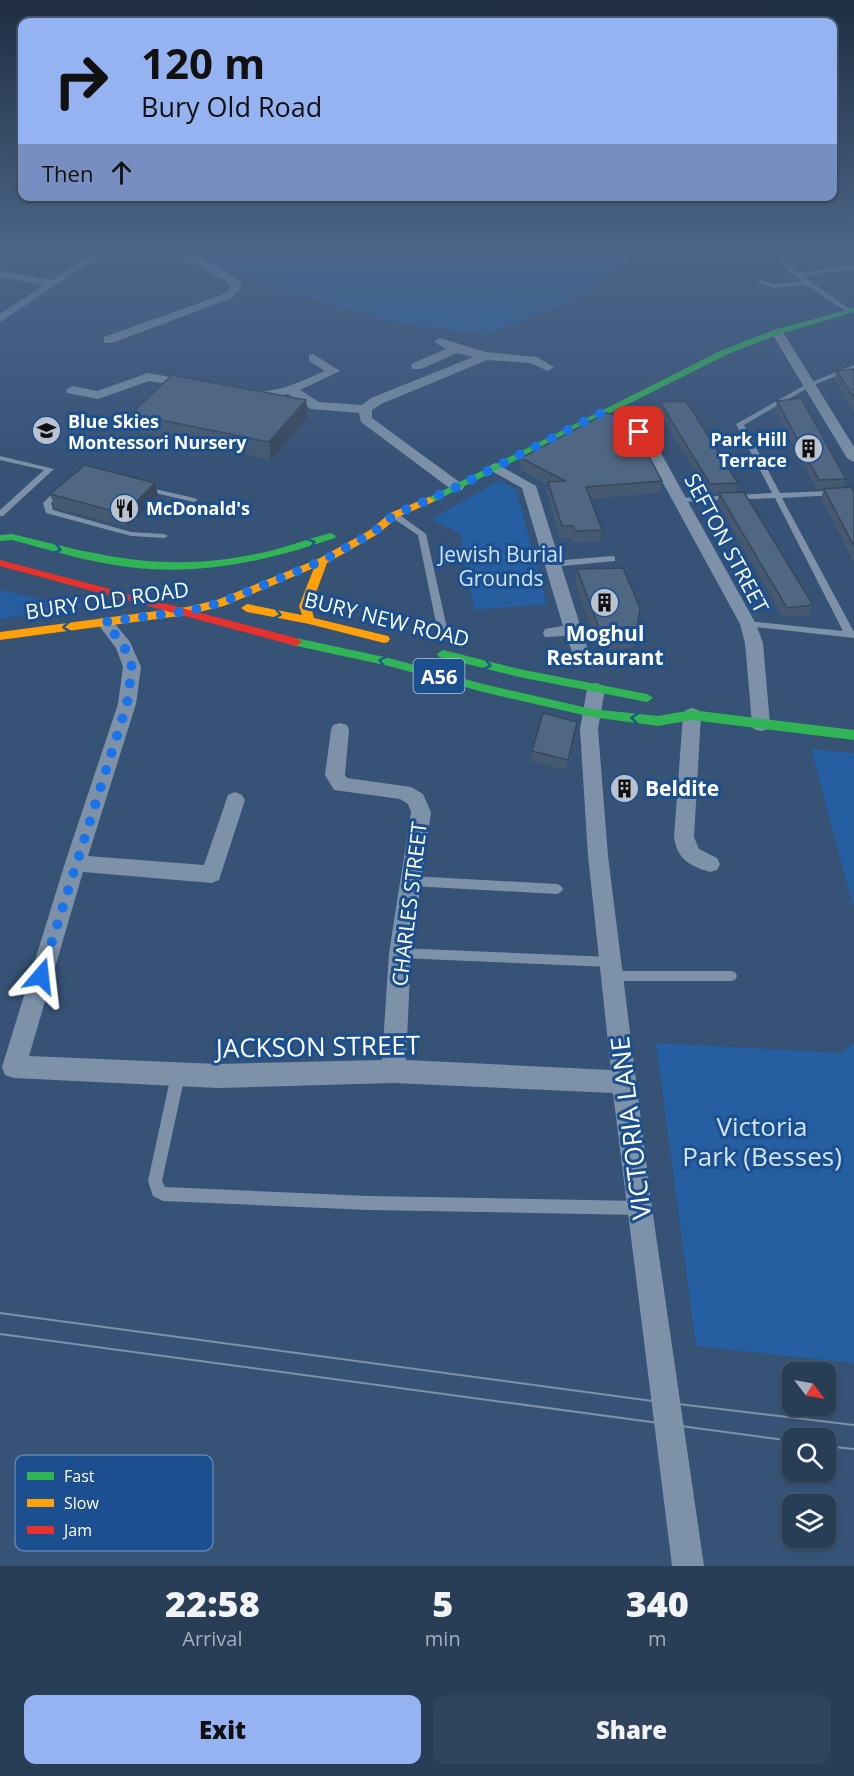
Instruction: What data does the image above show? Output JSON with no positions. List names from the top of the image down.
{
  "streets": {
    "main road": ["BURY OLD ROAD", "BURY NEW ROAD", "A56"],
    "street": [
      "SEFTON STREET",
      "CHARLES STREET",
      "JACKSON STREET",
      "VICTORIA LANE"
    ]
  },
  "crossings": [
    ["SEFTON STREET", "BURY NEW ROAD"],
    ["BURY OLD ROAD", "BURY NEW ROAD"],
    ["BURY NEW ROAD", "VICTORIA LANE"],
    ["CHARLES STREET", "JACKSON STREET"],
    ["JACKSON STREET", "VICTORIA LANE"]
  ],
  "parks": ["Jewish Burial Grounds", "Victoria Park (Besses)"],
  "places": {
    "school or university": ["Blue Skies Montessori Nursery"],
    "building": ["Park Hill Terrace", "Moghul Restaurant", "Beldite"],
    "restaurant": ["McDonald's"]
  },
  "legend": ["Fast", "Slow", "Jam"],
  "north": "bottom right",
  "page": {
    "turn": ["120 m", "Bury Old Road"],
    "then": "Then",
    "eta": [
      "22:58",
      "Arrival",
      "5",
      "min",
      "340",
      "m"
    ],
    "buttons": ["Exit", "Share"]
  }
}
